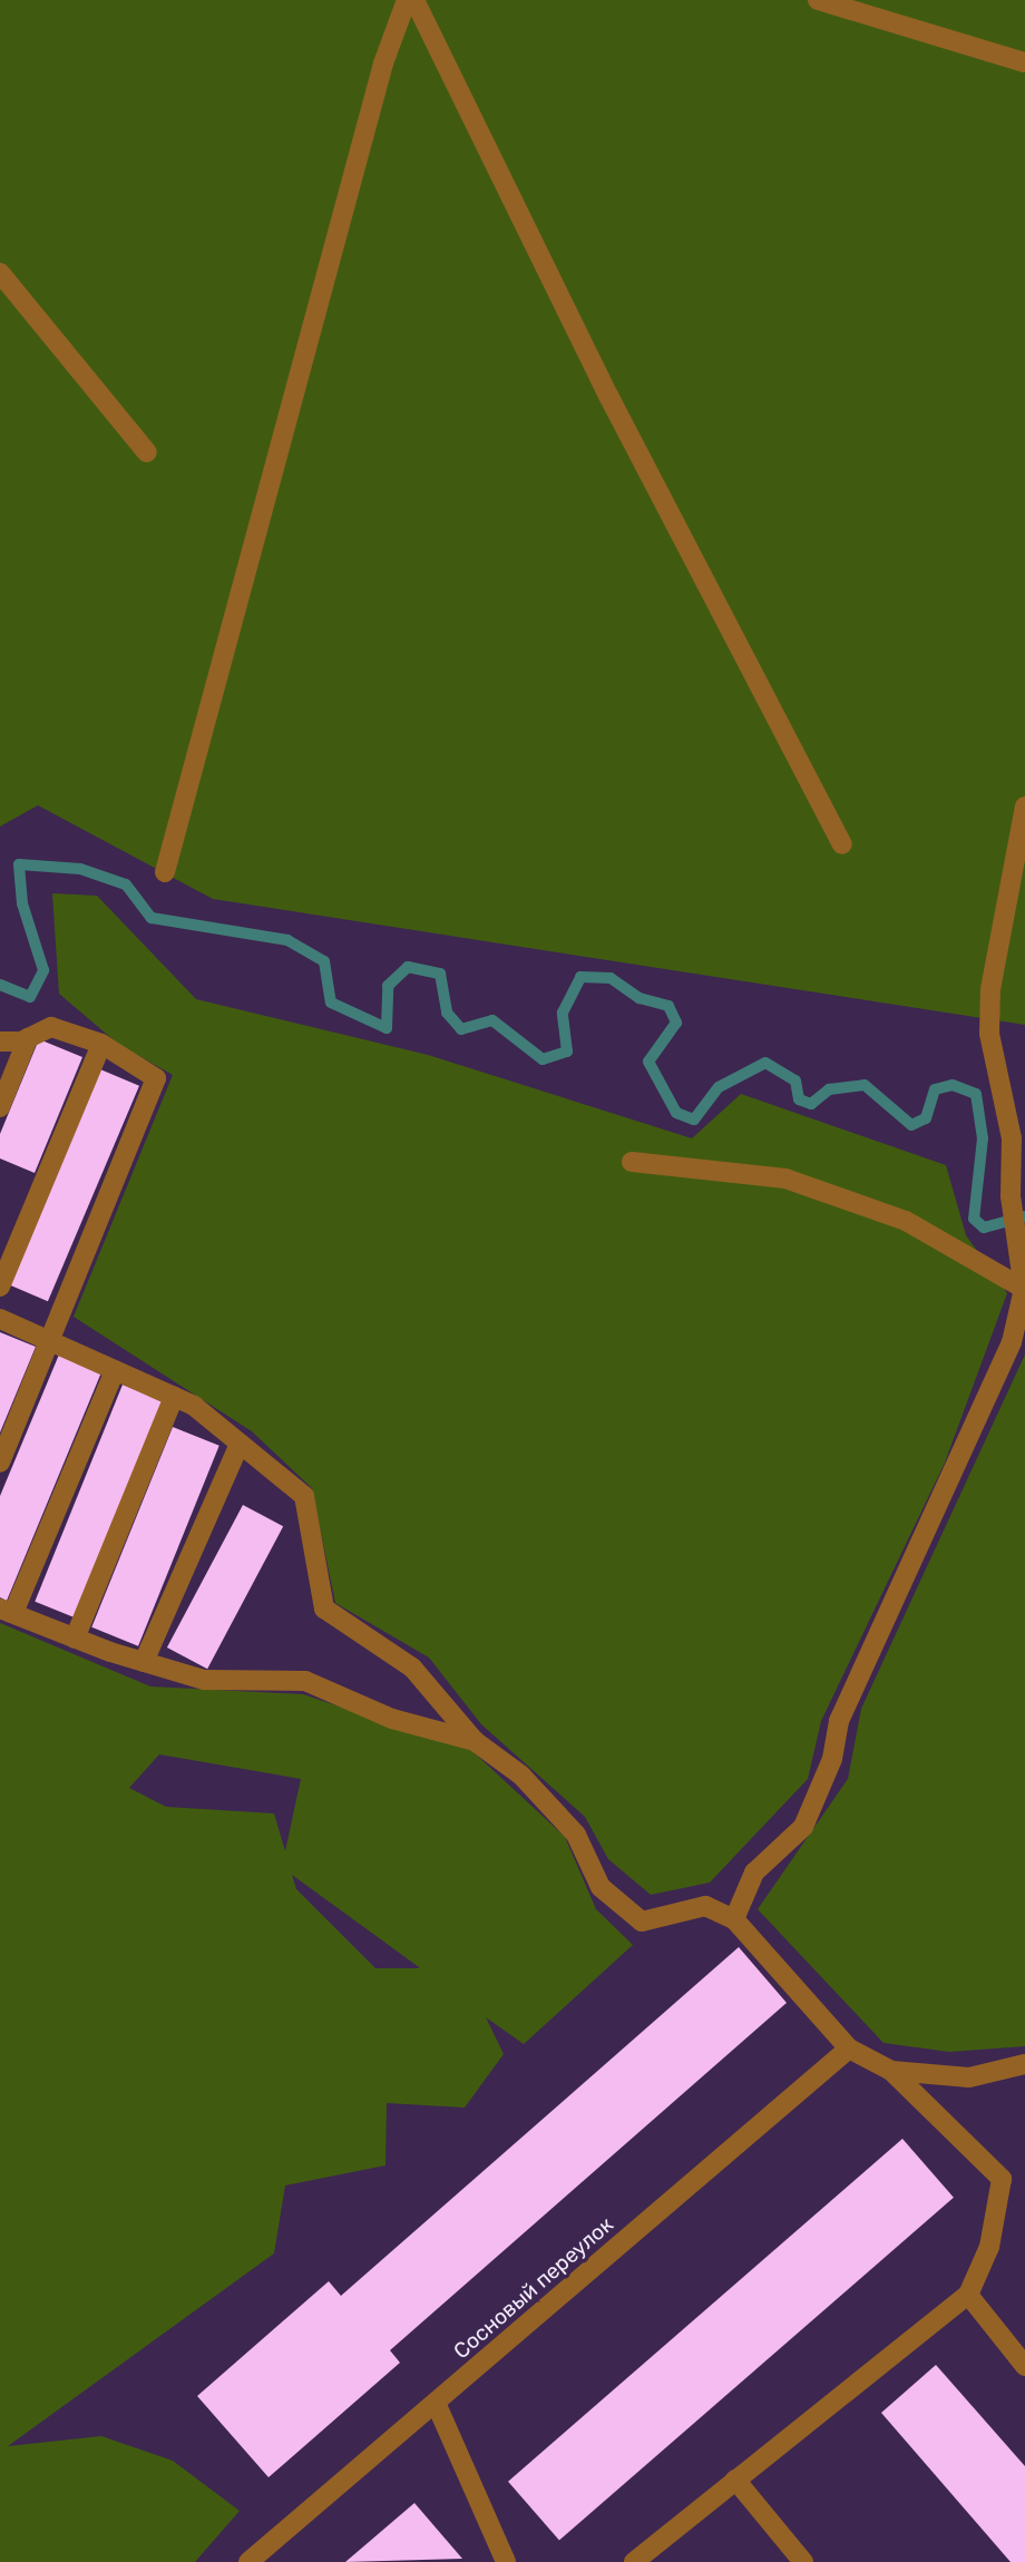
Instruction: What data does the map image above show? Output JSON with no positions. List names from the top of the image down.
{
  "streets": {
    "street": ["Сосновый переулок"]
  }
}
